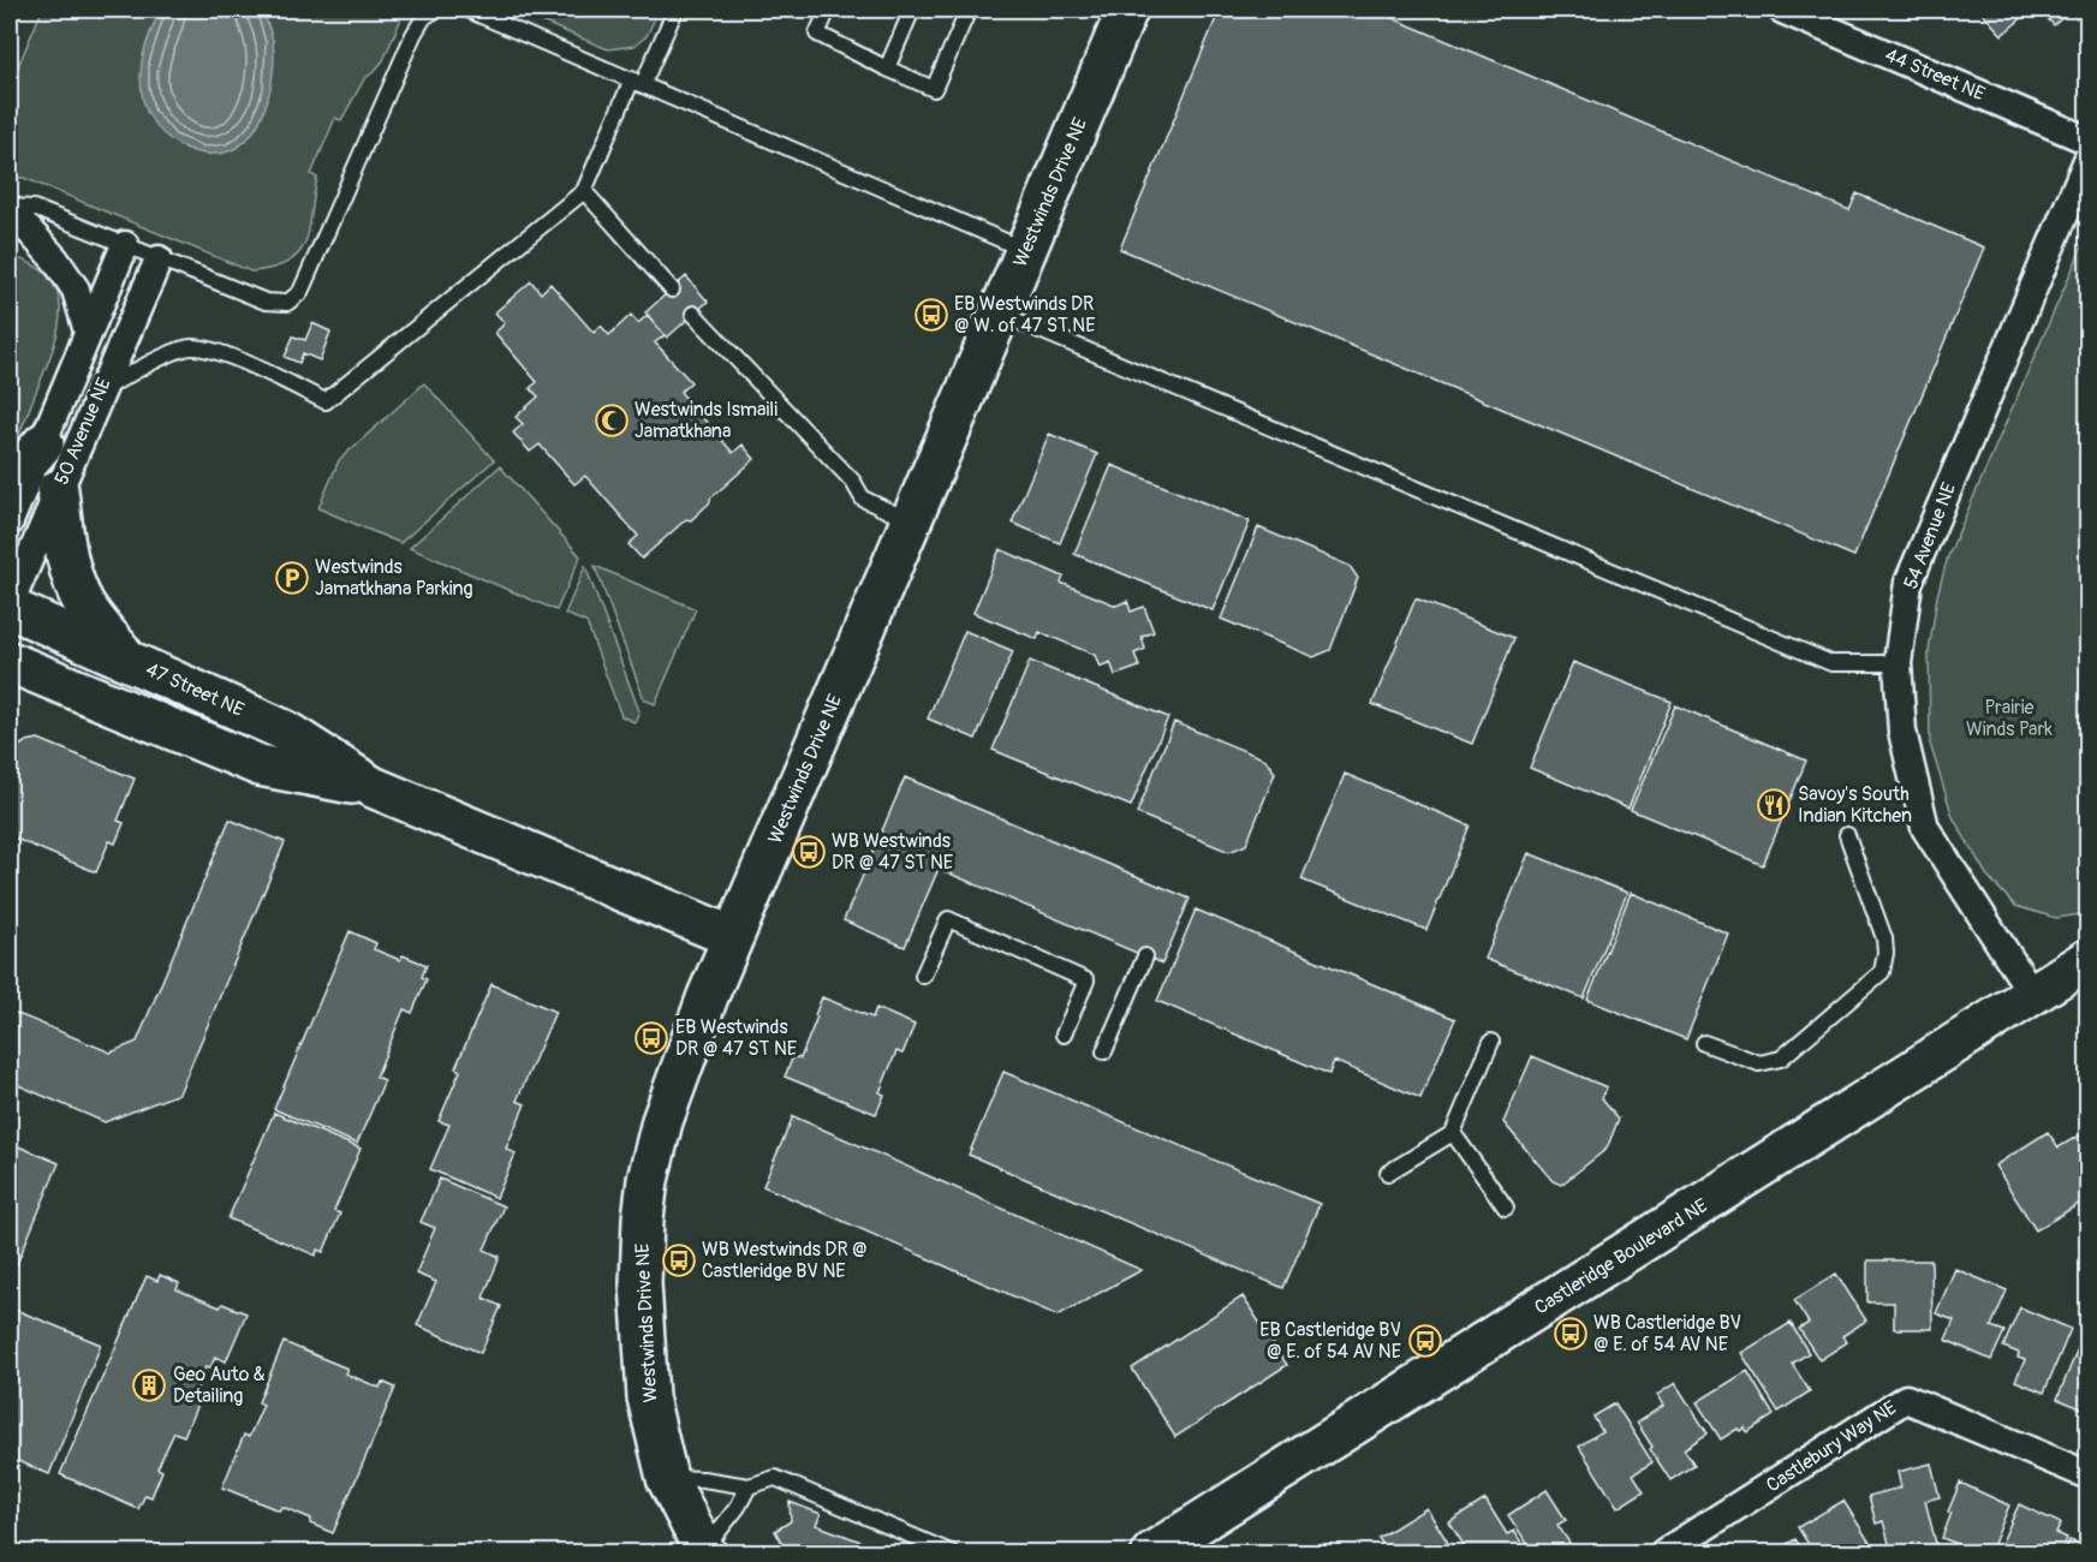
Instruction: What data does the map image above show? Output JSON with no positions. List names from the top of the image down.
{
  "streets": {
    "street": [
      "44 Street NE",
      "Westwinds Drive NE",
      "50 Avenue NE",
      "54 Avenue NE",
      "47 Street NE",
      "Castleridge Boulevard NE",
      "Castlebury Way NE"
    ]
  },
  "crossings": [
    ["Westwinds Drive NE", "47 Street NE"],
    ["50 Avenue NE", "47 Street NE"],
    ["54 Avenue NE", "Castleridge Boulevard NE"]
  ],
  "parks": ["Prairie Winds Park"],
  "places": {
    "bus stop": [
      "EB Westwinds DR @ W. of 47 ST NE",
      "WB Westwinds DR @ 47 ST NE",
      "EB Westwinds DR @ 47 ST NE",
      "WB Westwinds DR @ Castleridge BV NE",
      "WB Castleridge BV @ E. of 54 AV NE",
      "EB Castleridge BV @ E. of 54 AV NE"
    ],
    "mosque": ["Westwinds Ismaili Jamatkhana"],
    "parking": ["Westwinds Jamatkhana Parking"],
    "restaurant": ["Savoy's South Indian Kitchen"],
    "building": ["Geo Auto & Detailing"]
  }
}
